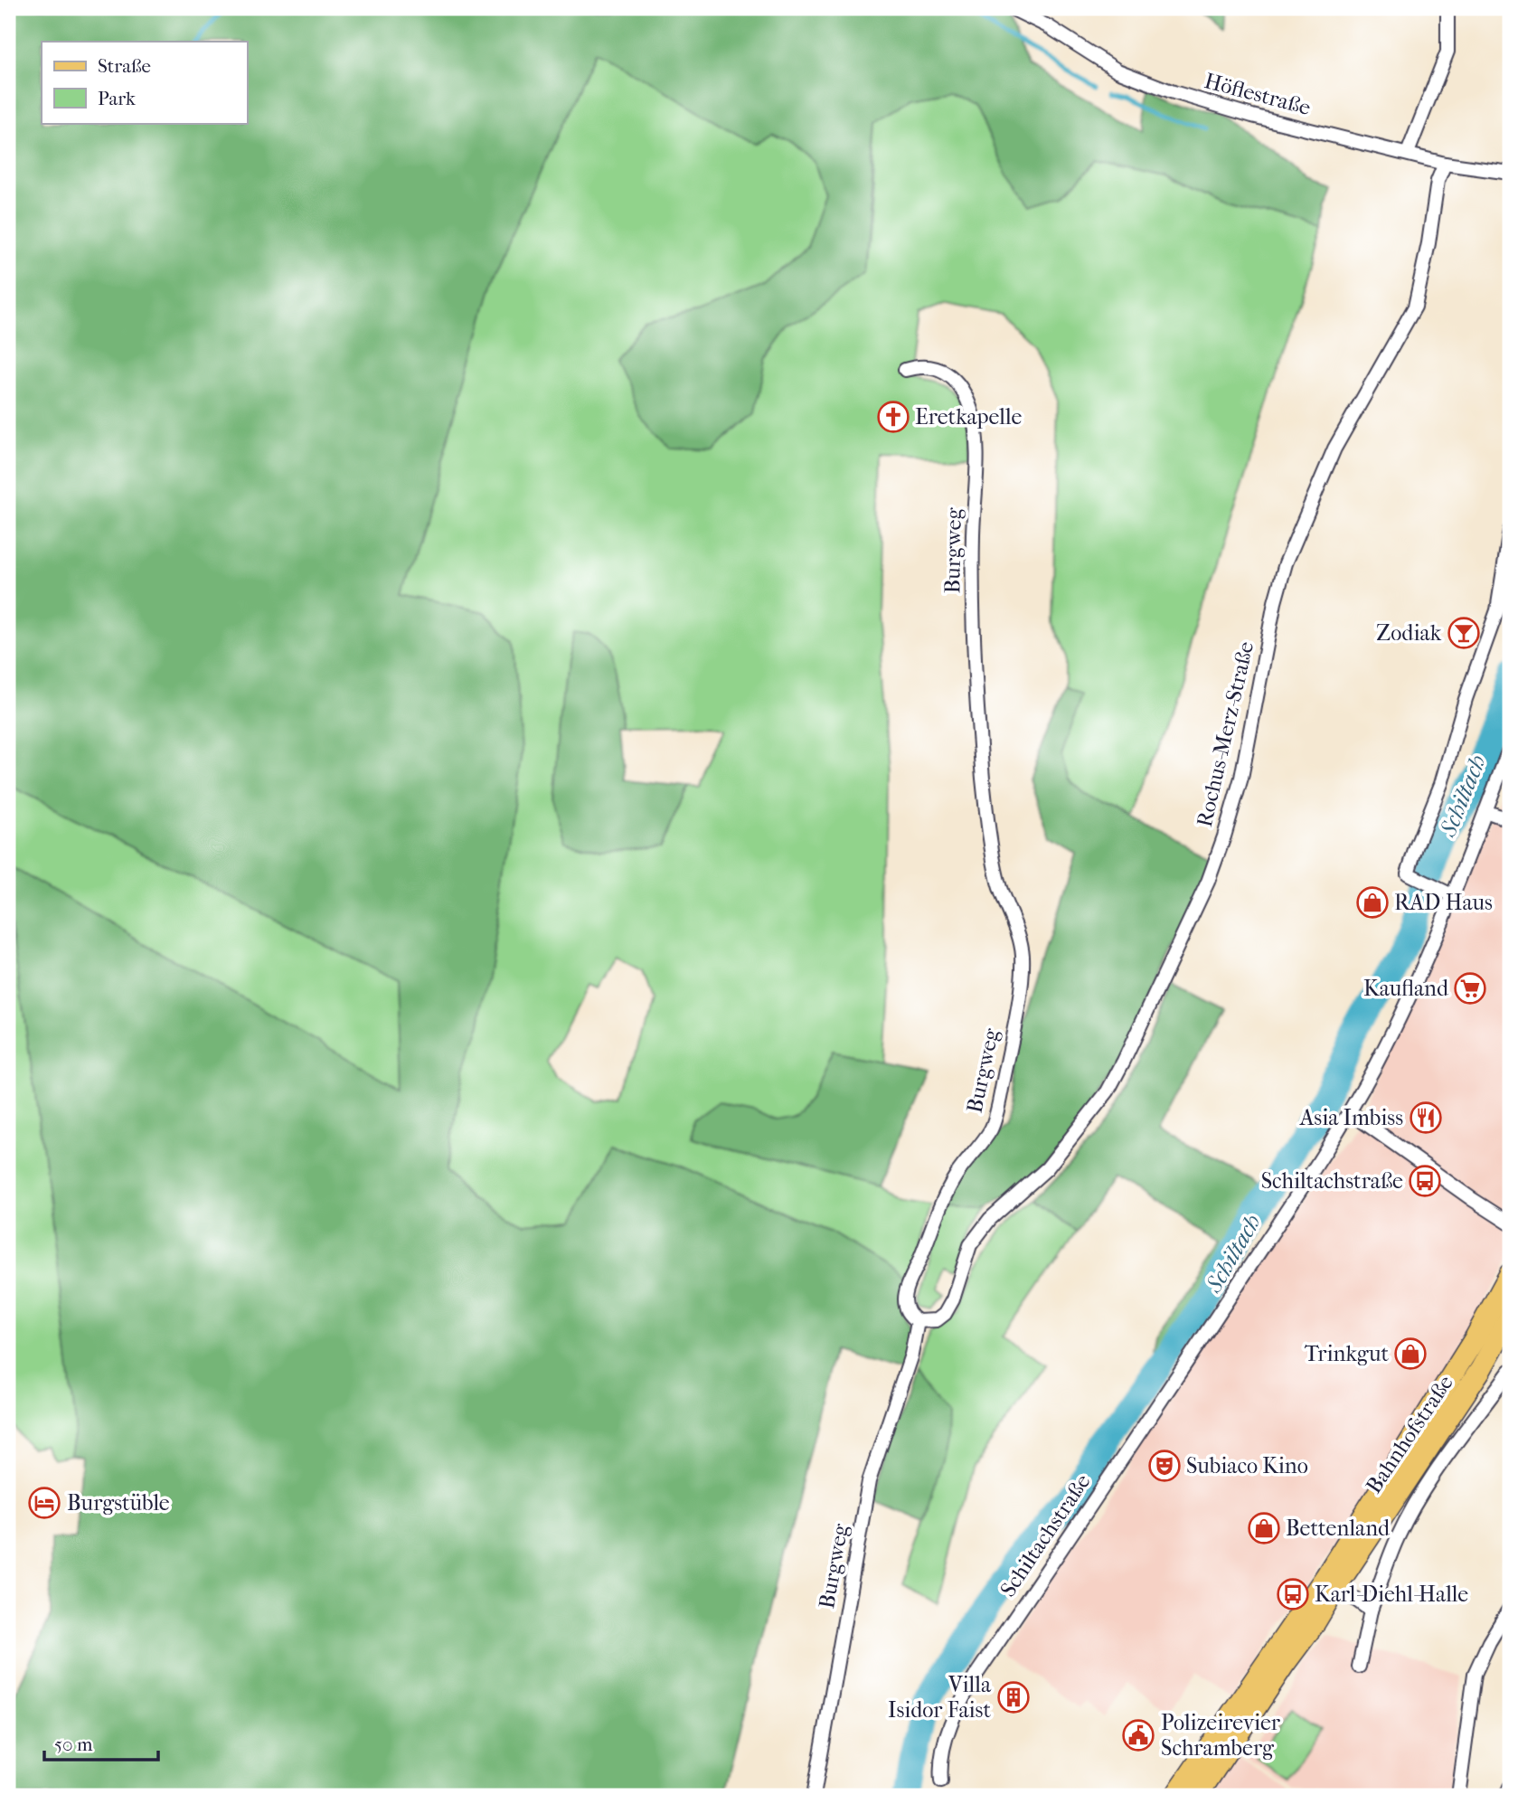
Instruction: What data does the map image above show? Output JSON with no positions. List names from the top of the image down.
{
  "streets": {
    "main road": ["Bahnhofstraße"],
    "street": [
      "Höflestraße",
      "Burgweg",
      "Rochus-Merz-Straße",
      "Schiltachstraße"
    ]
  },
  "crossings": [
    ["Höflestraße", "Rochus-Merz-Straße"],
    ["Burgweg", "Rochus-Merz-Straße"]
  ],
  "water": ["Schiltach"],
  "places": {
    "church": ["Eretkapelle"],
    "bar": ["Zodiak"],
    "shop": ["RAD Haus", "Trinkgut", "Bettenland"],
    "supermarket": ["Kaufland"],
    "restaurant": ["Asia Imbiss"],
    "bus stop": ["Schiltachstraße", "Karl-Diehl-Halle"],
    "theatre": ["Subiaco Kino"],
    "hotel": ["Burgstüble"],
    "building": ["Villa Isidor Faist"],
    "public building": ["Polizeirevier Schramberg"]
  },
  "legend": ["Straße", "Park"],
  "scale_bar": "50 m"
}
